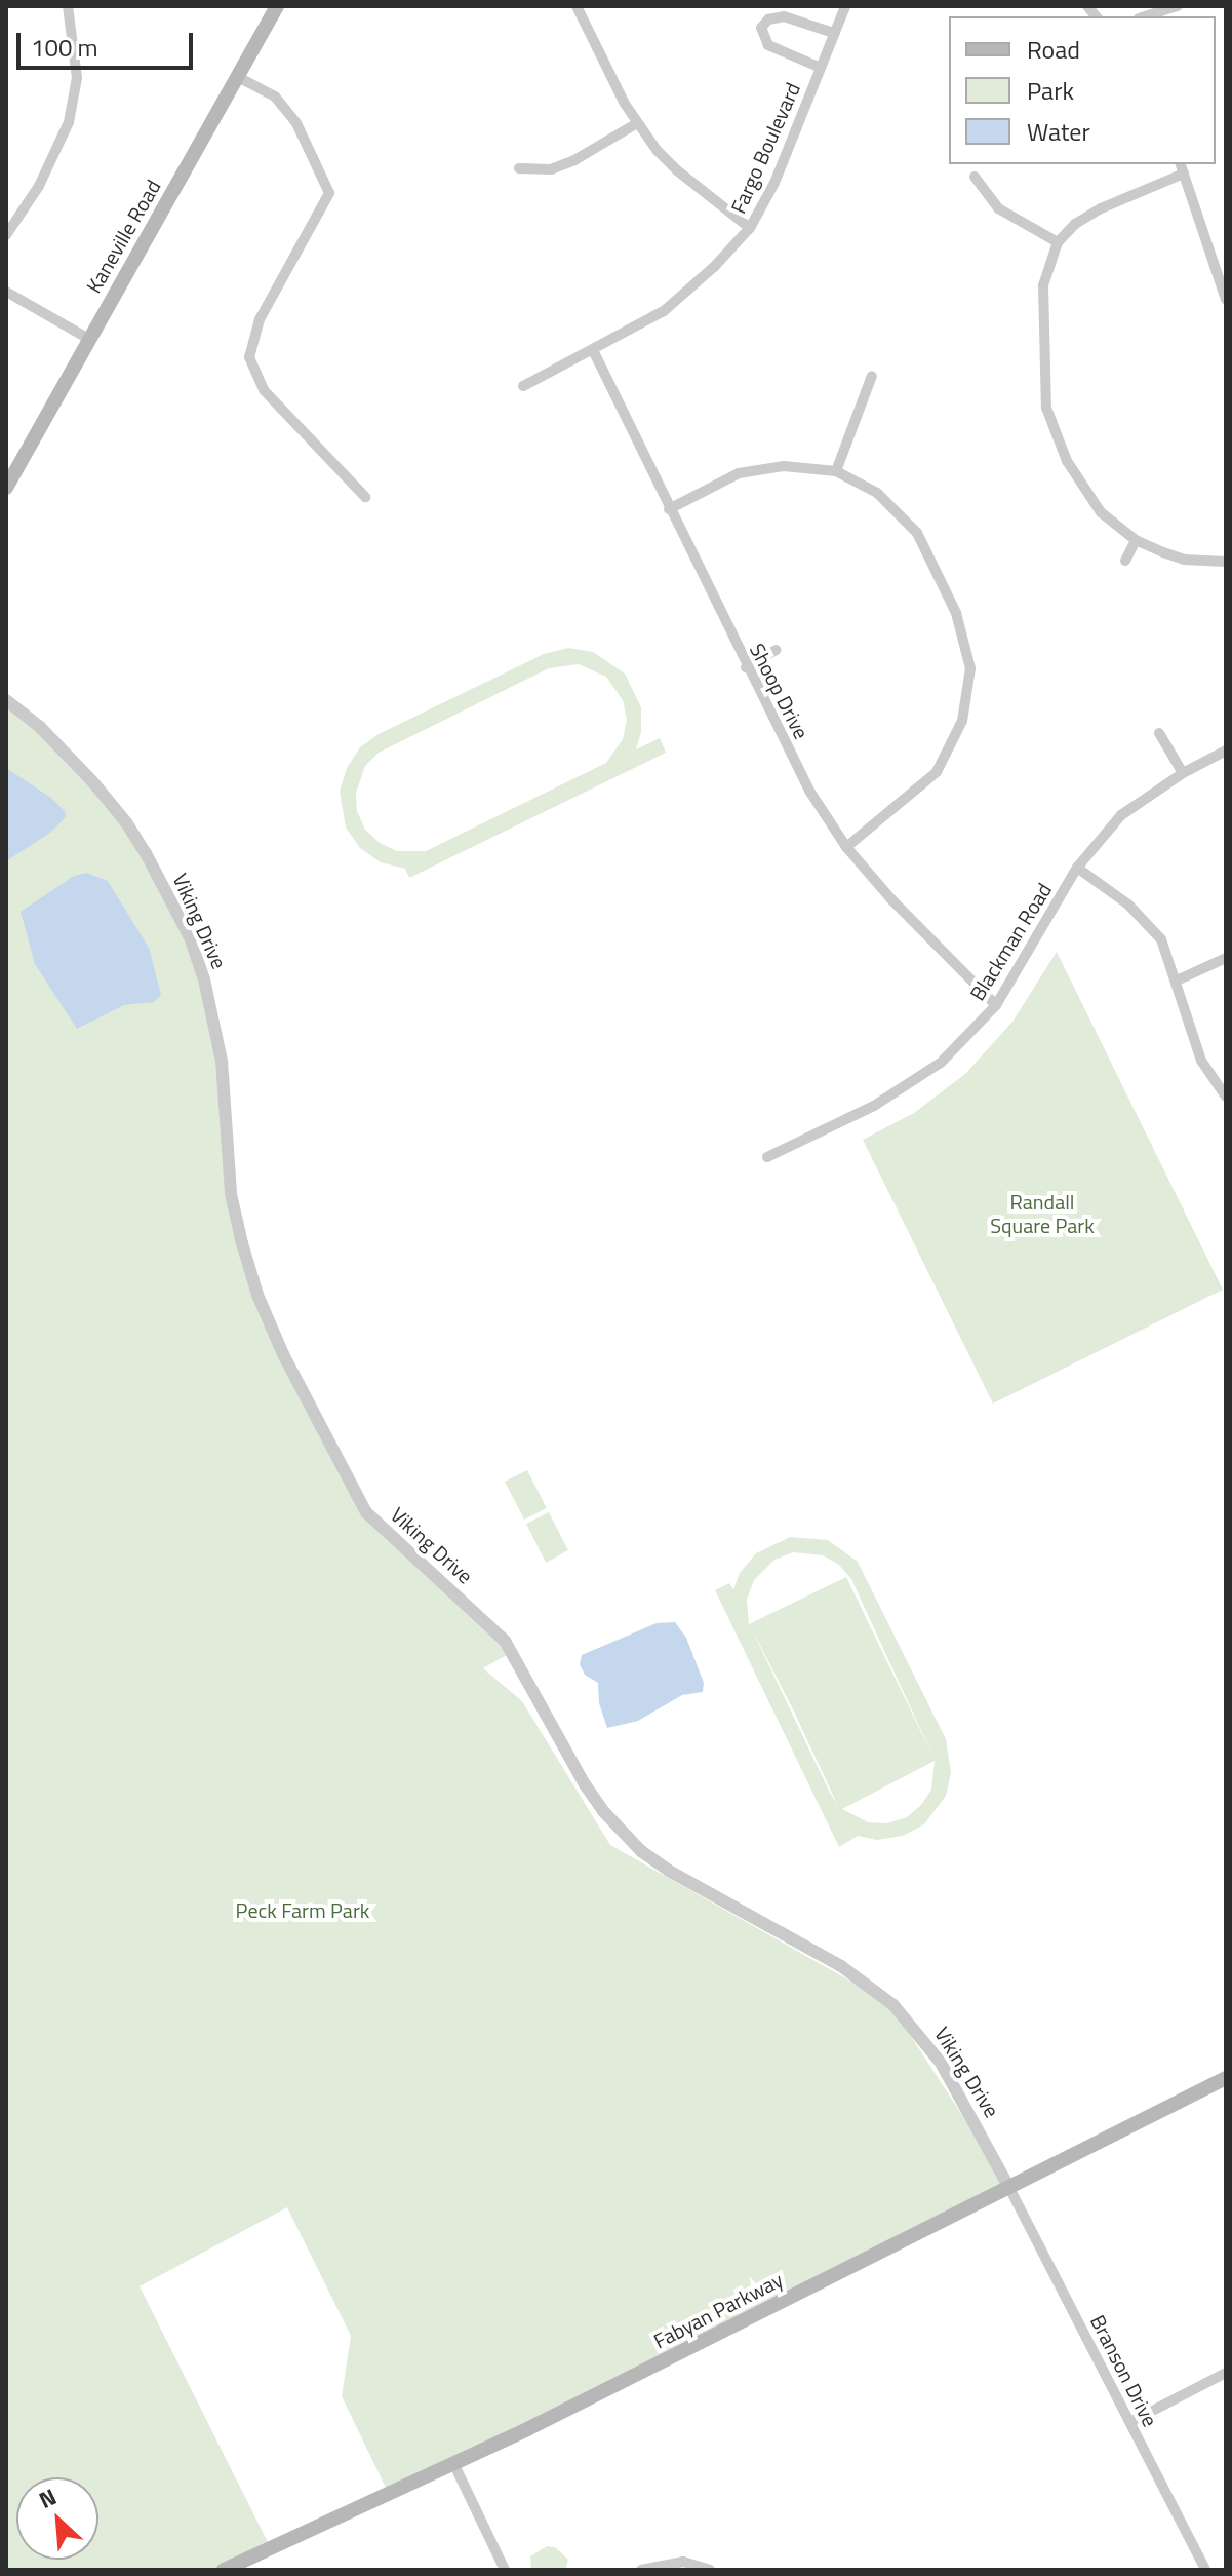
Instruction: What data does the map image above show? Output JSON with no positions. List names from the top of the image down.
{
  "streets": {
    "main road": ["Kaneville Road", "Fabyan Parkway"],
    "street": [
      "Fargo Boulevard",
      "Shoop Drive",
      "Viking Drive",
      "Blackman Road",
      "Branson Drive"
    ]
  },
  "crossings": [
    ["Fargo Boulevard", "Shoop Drive"],
    ["Shoop Drive", "Blackman Road"],
    ["Viking Drive", "Fabyan Parkway"],
    ["Viking Drive", "Branson Drive"],
    ["Fabyan Parkway", "Branson Drive"]
  ],
  "parks": ["Randall Square Park", "Peck Farm Park"],
  "legend": ["Road", "Park", "Water"],
  "scale_bar": "100 m",
  "north": "top left"
}
